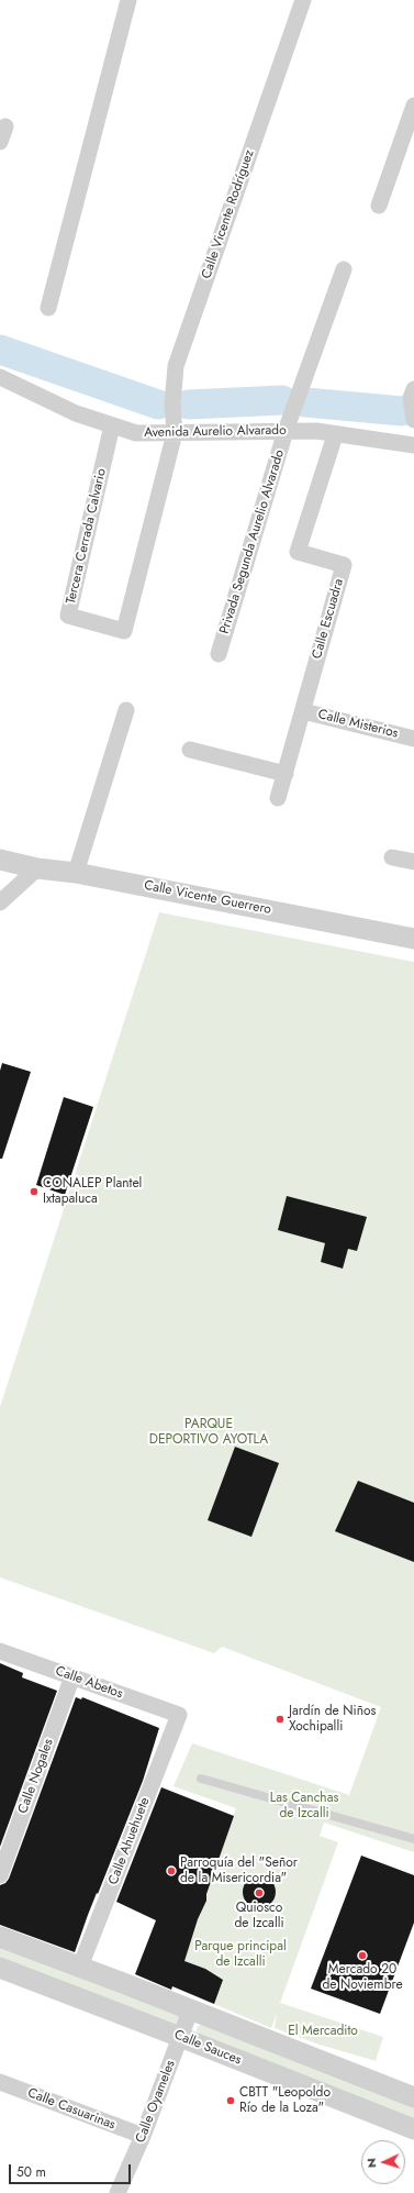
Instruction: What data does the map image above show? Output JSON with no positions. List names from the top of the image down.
{
  "streets": {
    "street": [
      "Calle Vicente Rodríguez",
      "Avenida Aurelio Alvarado",
      "Tercera Cerrada Calvario",
      "Privada Segunda Aurelio Alvarado",
      "Calle Escuadra",
      "Calle Misterios",
      "Calle Vicente Guerrero",
      "Calle Abetos",
      "Calle Nogales",
      "Calle Ahuehuete",
      "Calle Sauces",
      "Calle Oyameles",
      "Calle Casuarinas"
    ]
  },
  "crossings": [
    ["Calle Vicente Rodríguez", "Avenida Aurelio Alvarado"],
    ["Calle Vicente Rodríguez", "Tercera Cerrada Calvario"],
    ["Avenida Aurelio Alvarado", "Tercera Cerrada Calvario"],
    ["Avenida Aurelio Alvarado", "Privada Segunda Aurelio Alvarado"],
    ["Avenida Aurelio Alvarado", "Calle Escuadra"],
    ["Calle Escuadra", "Calle Misterios"],
    ["Calle Abetos", "Calle Nogales"],
    ["Calle Abetos", "Calle Ahuehuete"],
    ["Calle Sauces", "Calle Oyameles"],
    ["Calle Oyameles", "Calle Casuarinas"]
  ],
  "parks": [
    "PARQUE DEPORTIVO AYOTLA",
    "Las Canchas de Izcalli",
    "Parque principal de Izcalli",
    "El Mercadito"
  ],
  "places": [
    "CONALEP Plantel Ixtapaluca",
    "Jardín de Niños Xochipalli",
    "Parroquía del \"Señor de la Misericordia\"",
    "Quiosco de Izcalli",
    "Mercado 20 de Noviembre",
    "CBTT \"Leopoldo Río de la Loza\""
  ],
  "scale_bar": "50 m",
  "north": "left"
}
